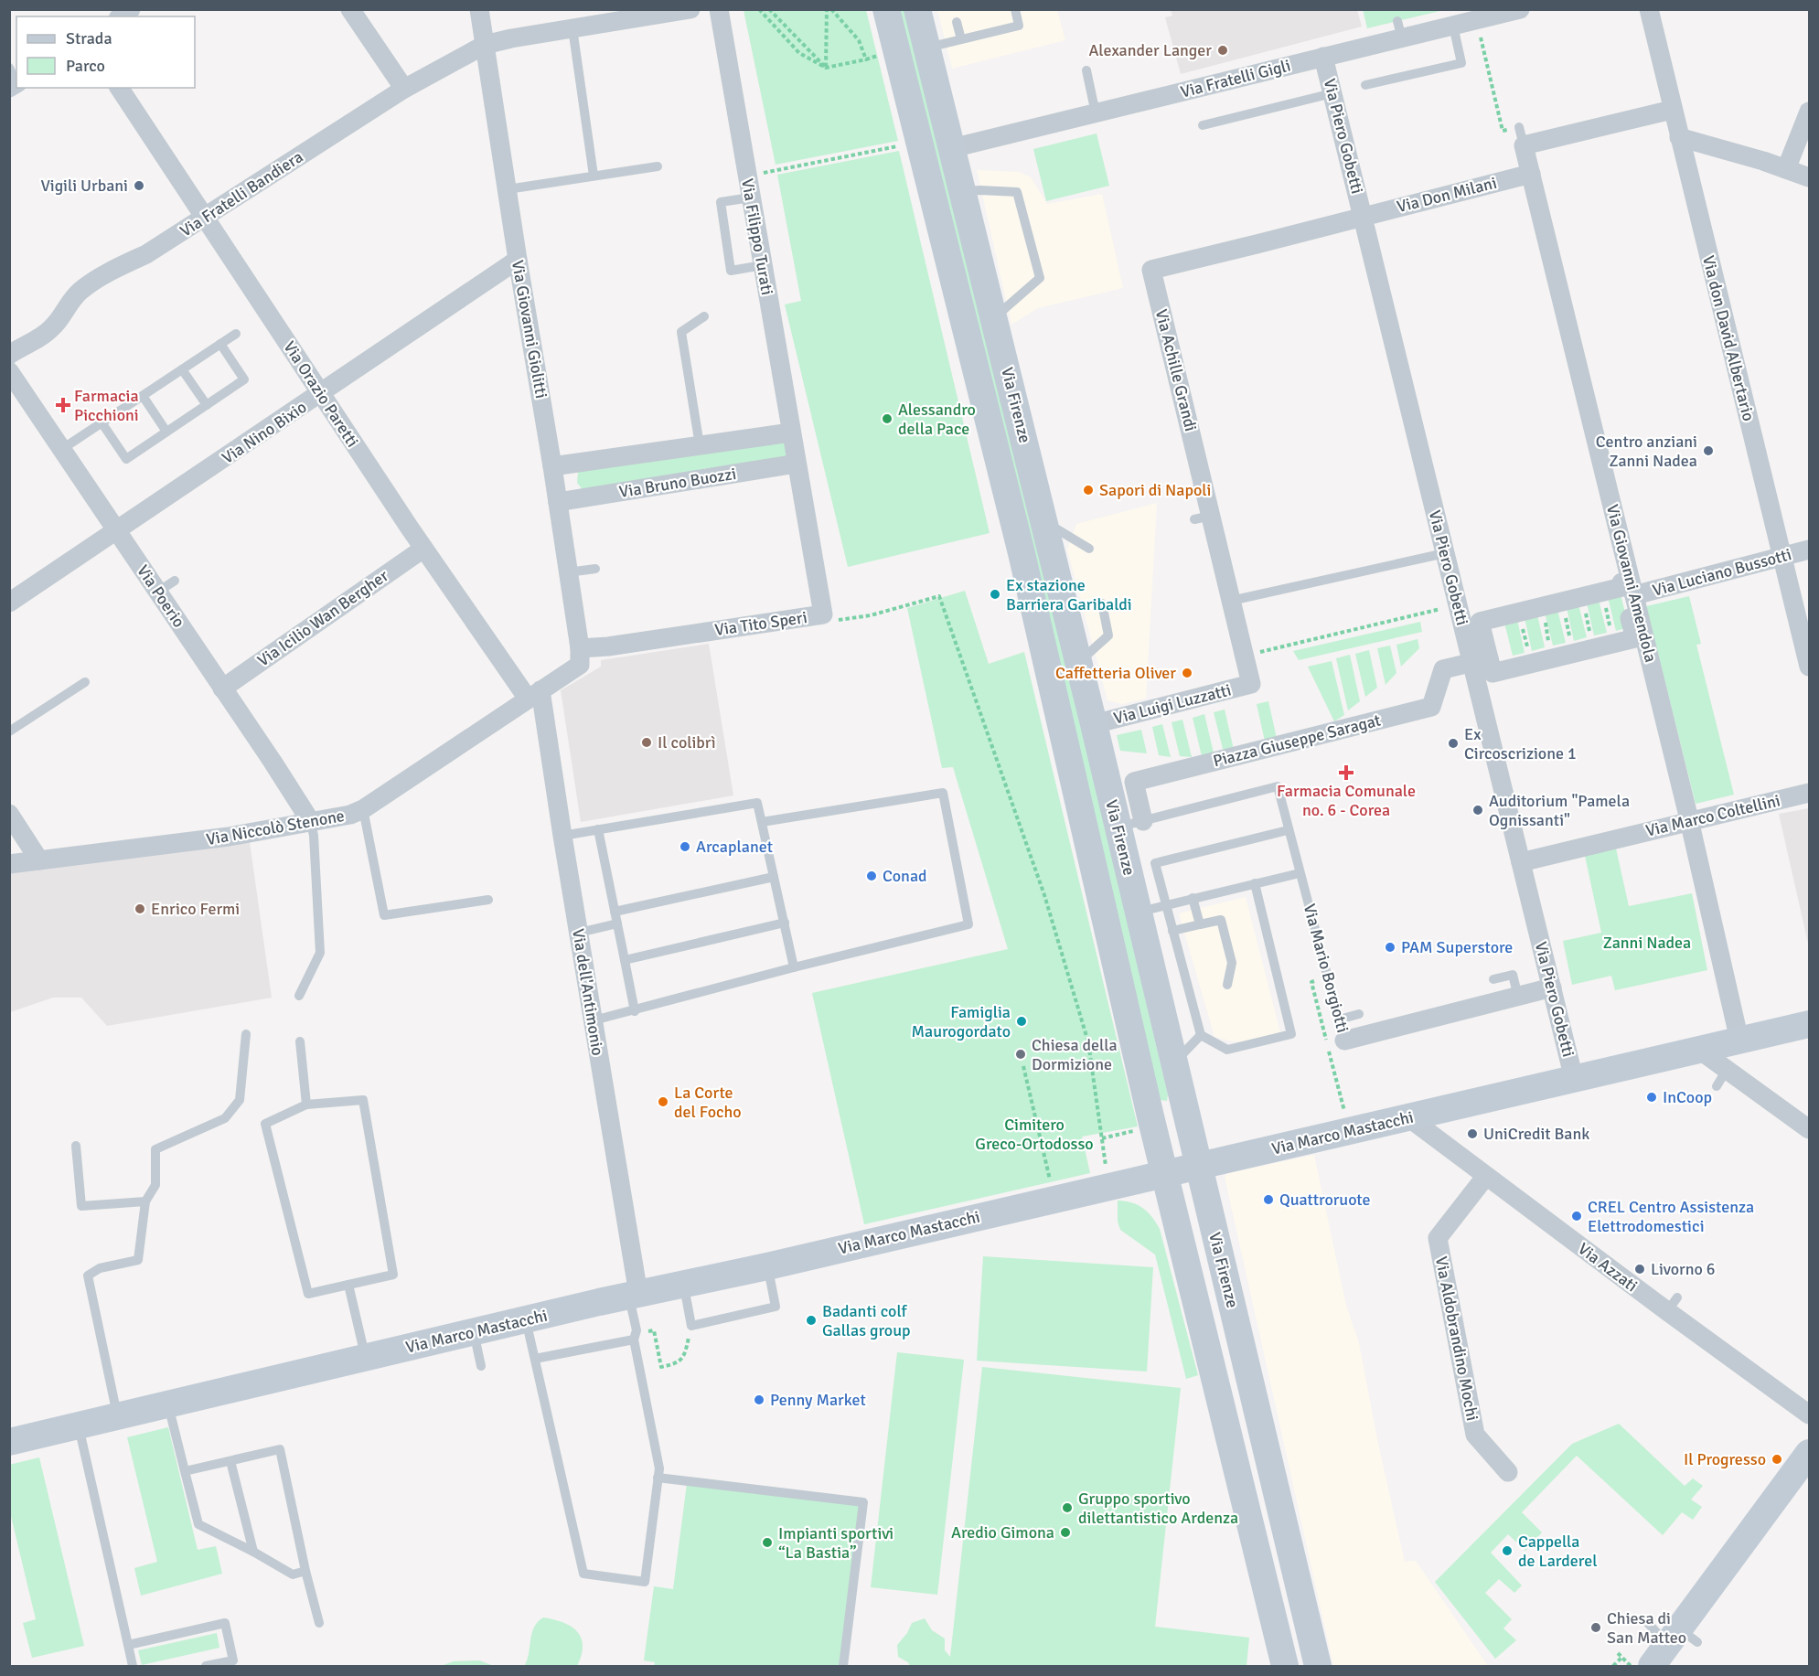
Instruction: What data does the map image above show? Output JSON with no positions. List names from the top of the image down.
{
  "streets": {
    "main road": ["Via Firenze", "Via Marco Mastacchi"],
    "street": [
      "Via Fratelli Gigli",
      "Via Piero Gobetti",
      "Via Fratelli Bandiera",
      "Via Don Milani",
      "Via Filippo Turati",
      "Via Giovanni Giolitti",
      "Via don David Albertario",
      "Via Achille Grandi",
      "Via Orazio Paretti",
      "Via Nino Bixio",
      "Via Bruno Buozzi",
      "Via Luciano Bussotti",
      "Via Giovanni Amendola",
      "Via Poerio",
      "Via Icilio Wan Bergher",
      "Via Tito Speri",
      "Via Luigi Luzzatti",
      "Piazza Giuseppe Saragat",
      "Via Marco Coltellini",
      "Via Niccolò Stenone",
      "Via Mario Borgiotti",
      "Via dell'Antimonio",
      "Via Azzati",
      "Via Aldobrandino Mochi"
    ]
  },
  "crossings": [
    ["Via Fratelli Gigli", "Via Piero Gobetti"],
    ["Via Fratelli Gigli", "Via Firenze"],
    ["Via Piero Gobetti", "Via Don Milani"],
    ["Via Piero Gobetti", "Via Achille Grandi"],
    ["Via Piero Gobetti", "Via Luciano Bussotti"],
    ["Via Piero Gobetti", "Piazza Giuseppe Saragat"],
    ["Via Piero Gobetti", "Via Marco Coltellini"],
    ["Via Piero Gobetti", "Via Mario Borgiotti"],
    ["Via Piero Gobetti", "Via Marco Mastacchi"],
    ["Via Fratelli Bandiera", "Via Giovanni Giolitti"],
    ["Via Fratelli Bandiera", "Via Orazio Paretti"],
    ["Via Don Milani", "Via Achille Grandi"],
    ["Via Don Milani", "Via Giovanni Amendola"],
    ["Via Filippo Turati", "Via Bruno Buozzi"],
    ["Via Filippo Turati", "Via Tito Speri"],
    ["Via Giovanni Giolitti", "Via Nino Bixio"],
    ["Via Giovanni Giolitti", "Via Bruno Buozzi"],
    ["Via Giovanni Giolitti", "Via Tito Speri"],
    ["Via Giovanni Giolitti", "Via Niccolò Stenone"],
    ["Via don David Albertario", "Via Luciano Bussotti"],
    ["Via Achille Grandi", "Via Luigi Luzzatti"],
    ["Via Orazio Paretti", "Via Nino Bixio"],
    ["Via Orazio Paretti", "Via Icilio Wan Bergher"],
    ["Via Orazio Paretti", "Via Niccolò Stenone"],
    ["Via Orazio Paretti", "Via dell'Antimonio"],
    ["Via Firenze", "Via Luigi Luzzatti"],
    ["Via Firenze", "Piazza Giuseppe Saragat"],
    ["Via Firenze", "Via Mario Borgiotti"],
    ["Via Firenze", "Via Marco Mastacchi"],
    ["Via Nino Bixio", "Via Poerio"],
    ["Via Bruno Buozzi", "Via Tito Speri"],
    ["Via Luciano Bussotti", "Via Giovanni Amendola"],
    ["Via Luciano Bussotti", "Piazza Giuseppe Saragat"],
    ["Via Giovanni Amendola", "Via Marco Coltellini"],
    ["Via Giovanni Amendola", "Via Marco Mastacchi"],
    ["Via Poerio", "Via Icilio Wan Bergher"],
    ["Via Poerio", "Via Niccolò Stenone"],
    ["Via Tito Speri", "Via Niccolò Stenone"],
    ["Piazza Giuseppe Saragat", "Via Mario Borgiotti"],
    ["Via Niccolò Stenone", "Via dell'Antimonio"],
    ["Via dell'Antimonio", "Via Marco Mastacchi"],
    ["Via Marco Mastacchi", "Via Azzati"],
    ["Via Azzati", "Via Aldobrandino Mochi"]
  ],
  "parks": ["Zanni Nadea", "Cimitero Greco-Ortodosso"],
  "places": {
    "other": [
      "Alexander Langer",
      "Vigili Urbani",
      "Alessandro della Pace",
      "Centro anziani Zanni Nadea",
      "Sapori di Napoli",
      "Ex stazione Barriera Garibaldi",
      "Caffetteria Oliver",
      "Il colibrì",
      "Ex Circoscrizione 1",
      "Auditorium \"Pamela Ognissanti\"",
      "Arcaplanet",
      "Conad",
      "Enrico Fermi",
      "PAM Superstore",
      "Famiglia Maurogordato",
      "Chiesa della Dormizione",
      "InCoop",
      "La Corte del Focho",
      "UniCredit Bank",
      "Quattroruote",
      "CREL Centro Assistenza Elettrodomestici",
      "Livorno 6",
      "Badanti colf Gallas group",
      "Penny Market",
      "Il Progresso",
      "Gruppo sportivo dilettantistico Ardenza",
      "Aredio Gimona",
      "Impianti sportivi “La Bastia”",
      "Cappella de Larderel",
      "Chiesa di San Matteo"
    ],
    "health": ["Farmacia Picchioni", "Farmacia Comunale no. 6 - Corea"]
  },
  "legend": ["Strada", "Parco"]
}
